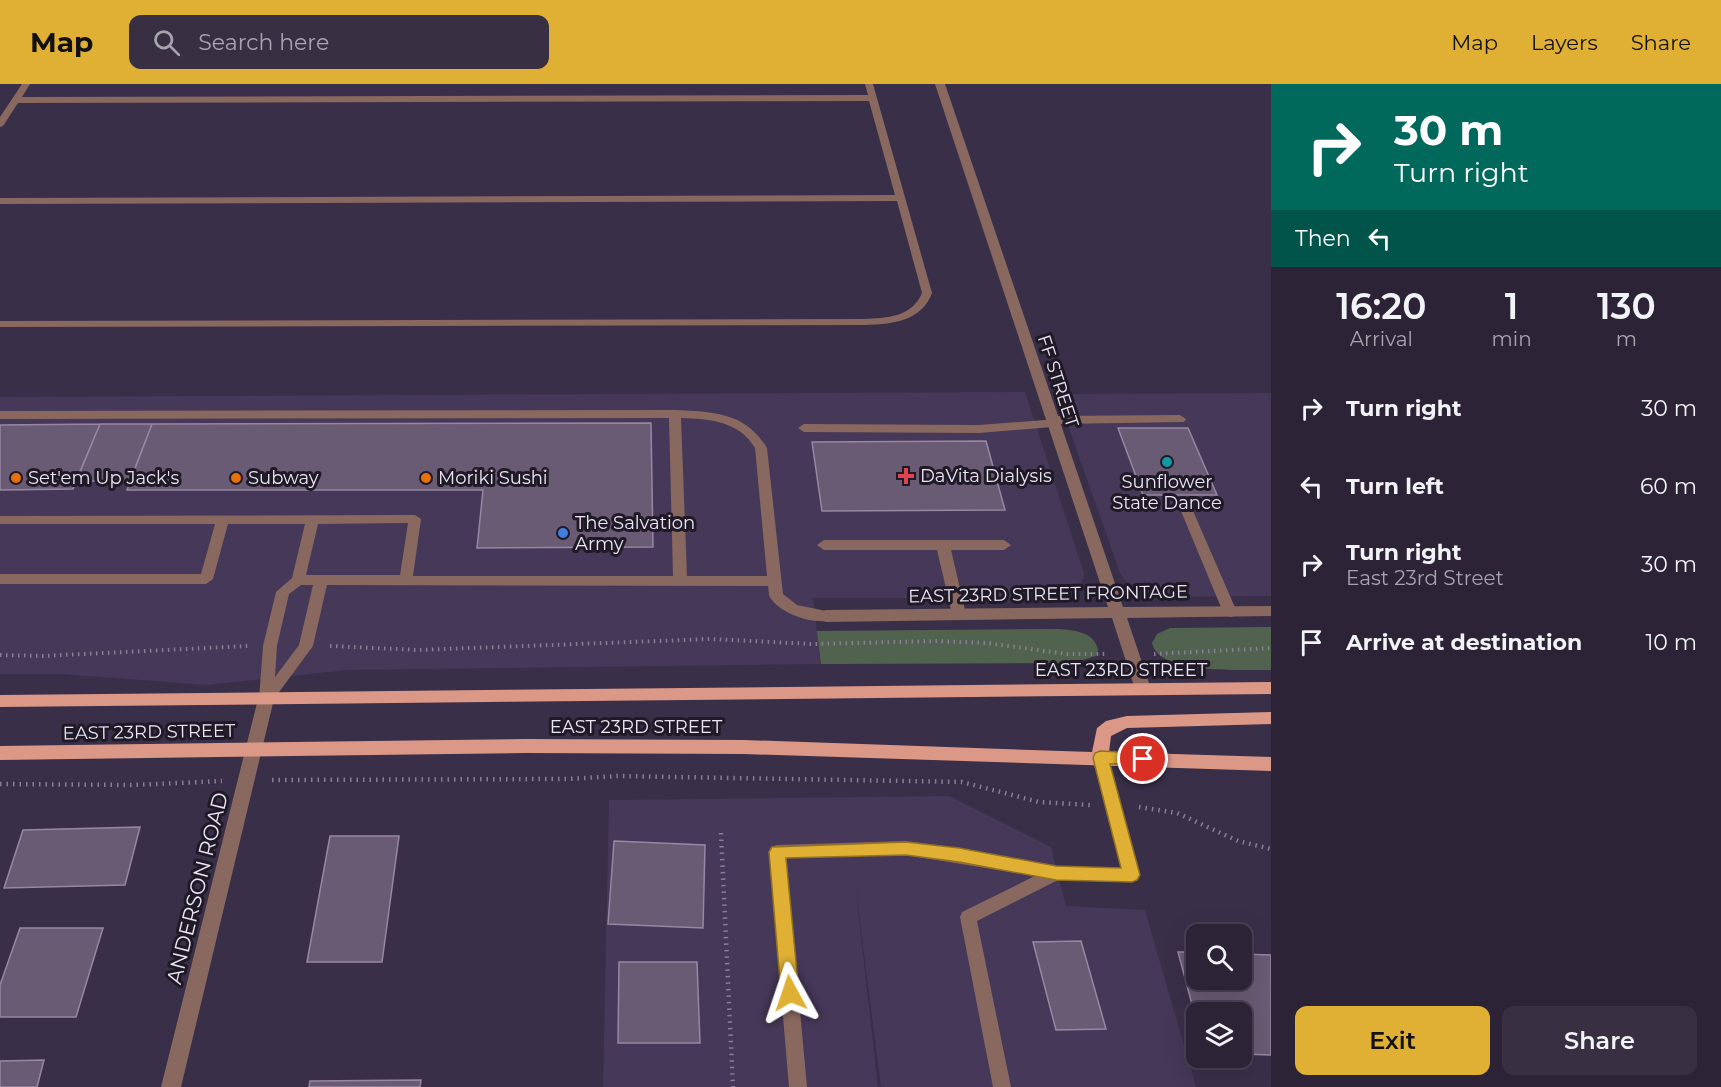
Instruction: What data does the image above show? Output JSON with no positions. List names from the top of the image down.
{
  "streets": {
    "main road": ["EAST 23RD STREET"],
    "street": ["FF STREET", "EAST 23RD STREET FRONTAGE", "ANDERSON ROAD"]
  },
  "crossings": [
    ["FF STREET", "EAST 23RD STREET FRONTAGE"],
    ["FF STREET", "EAST 23RD STREET"],
    ["EAST 23RD STREET", "ANDERSON ROAD"]
  ],
  "places": {
    "other": [
      "Sunflower State Dance",
      "Set'em Up Jack's",
      "Subway",
      "Moriki Sushi",
      "The Salvation Army"
    ],
    "health": ["DaVita Dialysis"]
  },
  "page": {
    "header": "Map",
    "search": "Search here",
    "nav": ["Map", "Layers", "Share"],
    "turn": ["30 m", "Turn right"],
    "then": "Then",
    "eta": [
      "16:20",
      "Arrival",
      "1",
      "min",
      "130",
      "m"
    ],
    "list": [
      {
        "name": "Turn right",
        "value": "30 m"
      },
      {
        "name": "Turn left",
        "value": "60 m"
      },
      {
        "name": "Turn right",
        "note": "East 23rd Street",
        "value": "30 m"
      },
      {
        "name": "Arrive at destination",
        "value": "10 m"
      }
    ],
    "buttons": ["Exit", "Share"]
  }
}
